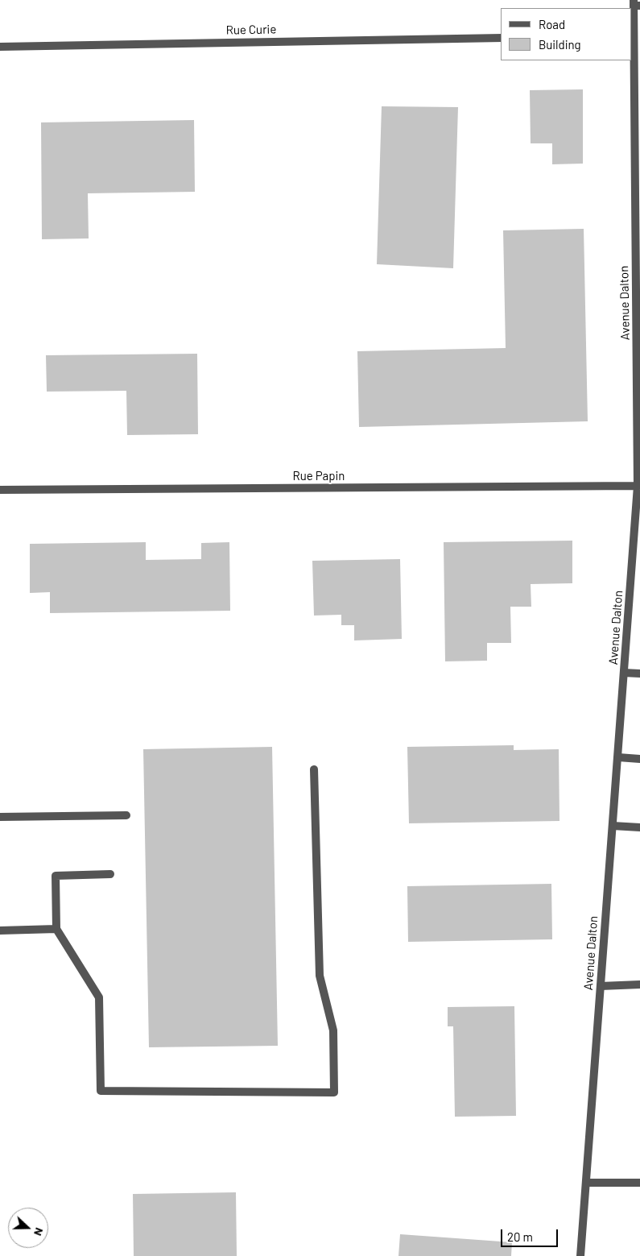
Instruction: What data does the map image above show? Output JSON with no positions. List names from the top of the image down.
{
  "streets": {
    "street": ["Rue Curie", "Avenue Dalton", "Rue Papin"]
  },
  "crossings": [
    ["Avenue Dalton", "Rue Papin"]
  ],
  "legend": ["Road", "Building"],
  "scale_bar": "20 m",
  "north": "right"
}
